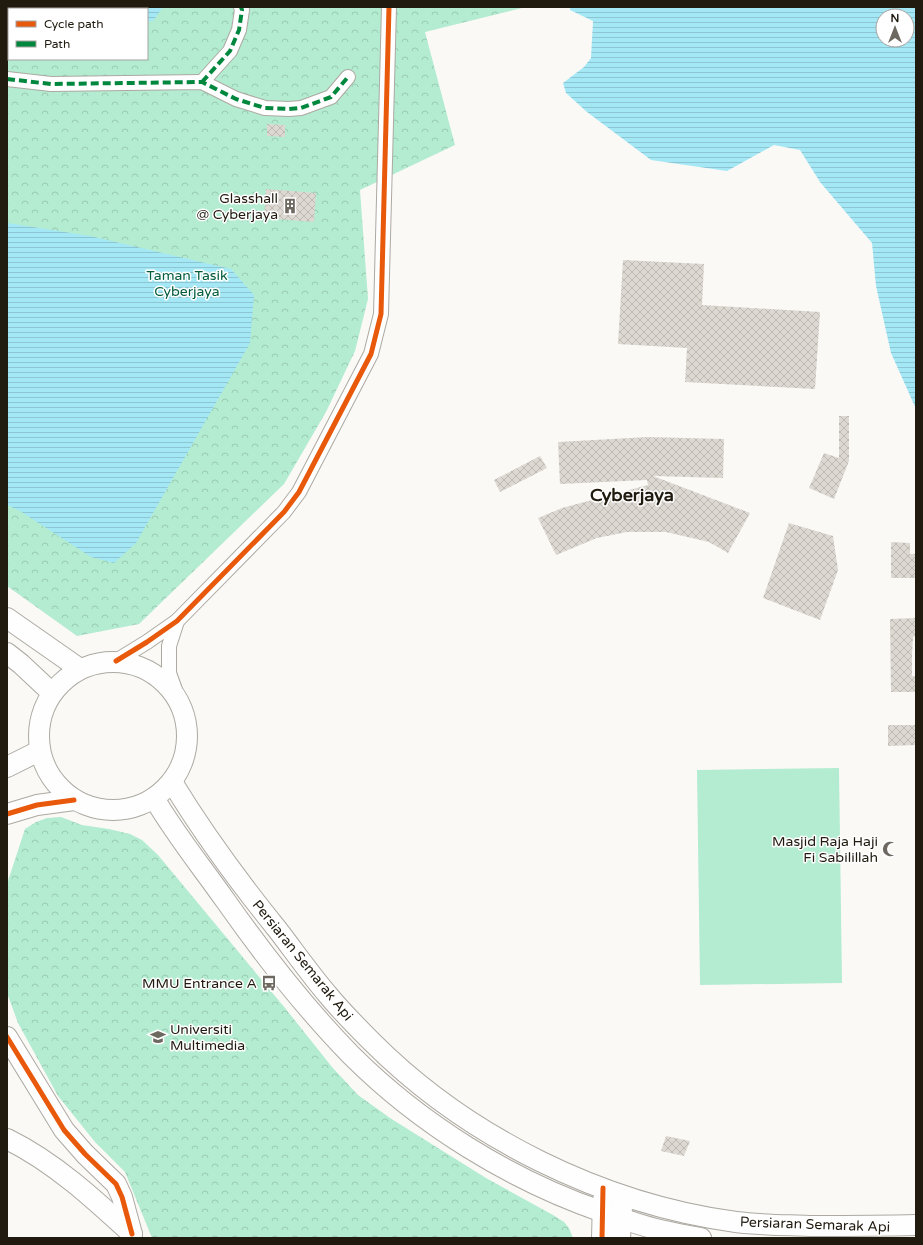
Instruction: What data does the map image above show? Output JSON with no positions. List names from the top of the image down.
{
  "streets": {
    "main road": ["Persiaran Semarak Api"]
  },
  "districts": ["Cyberjaya"],
  "parks": ["Taman Tasik Cyberjaya"],
  "places": {
    "building": ["Glasshall @ Cyberjaya"],
    "mosque": ["Masjid Raja Haji Fi Sabilillah"],
    "bus stop": ["MMU Entrance A"],
    "school or university": ["Universiti Multimedia"]
  },
  "legend": ["Cycle path", "Path"],
  "north": "top"
}
